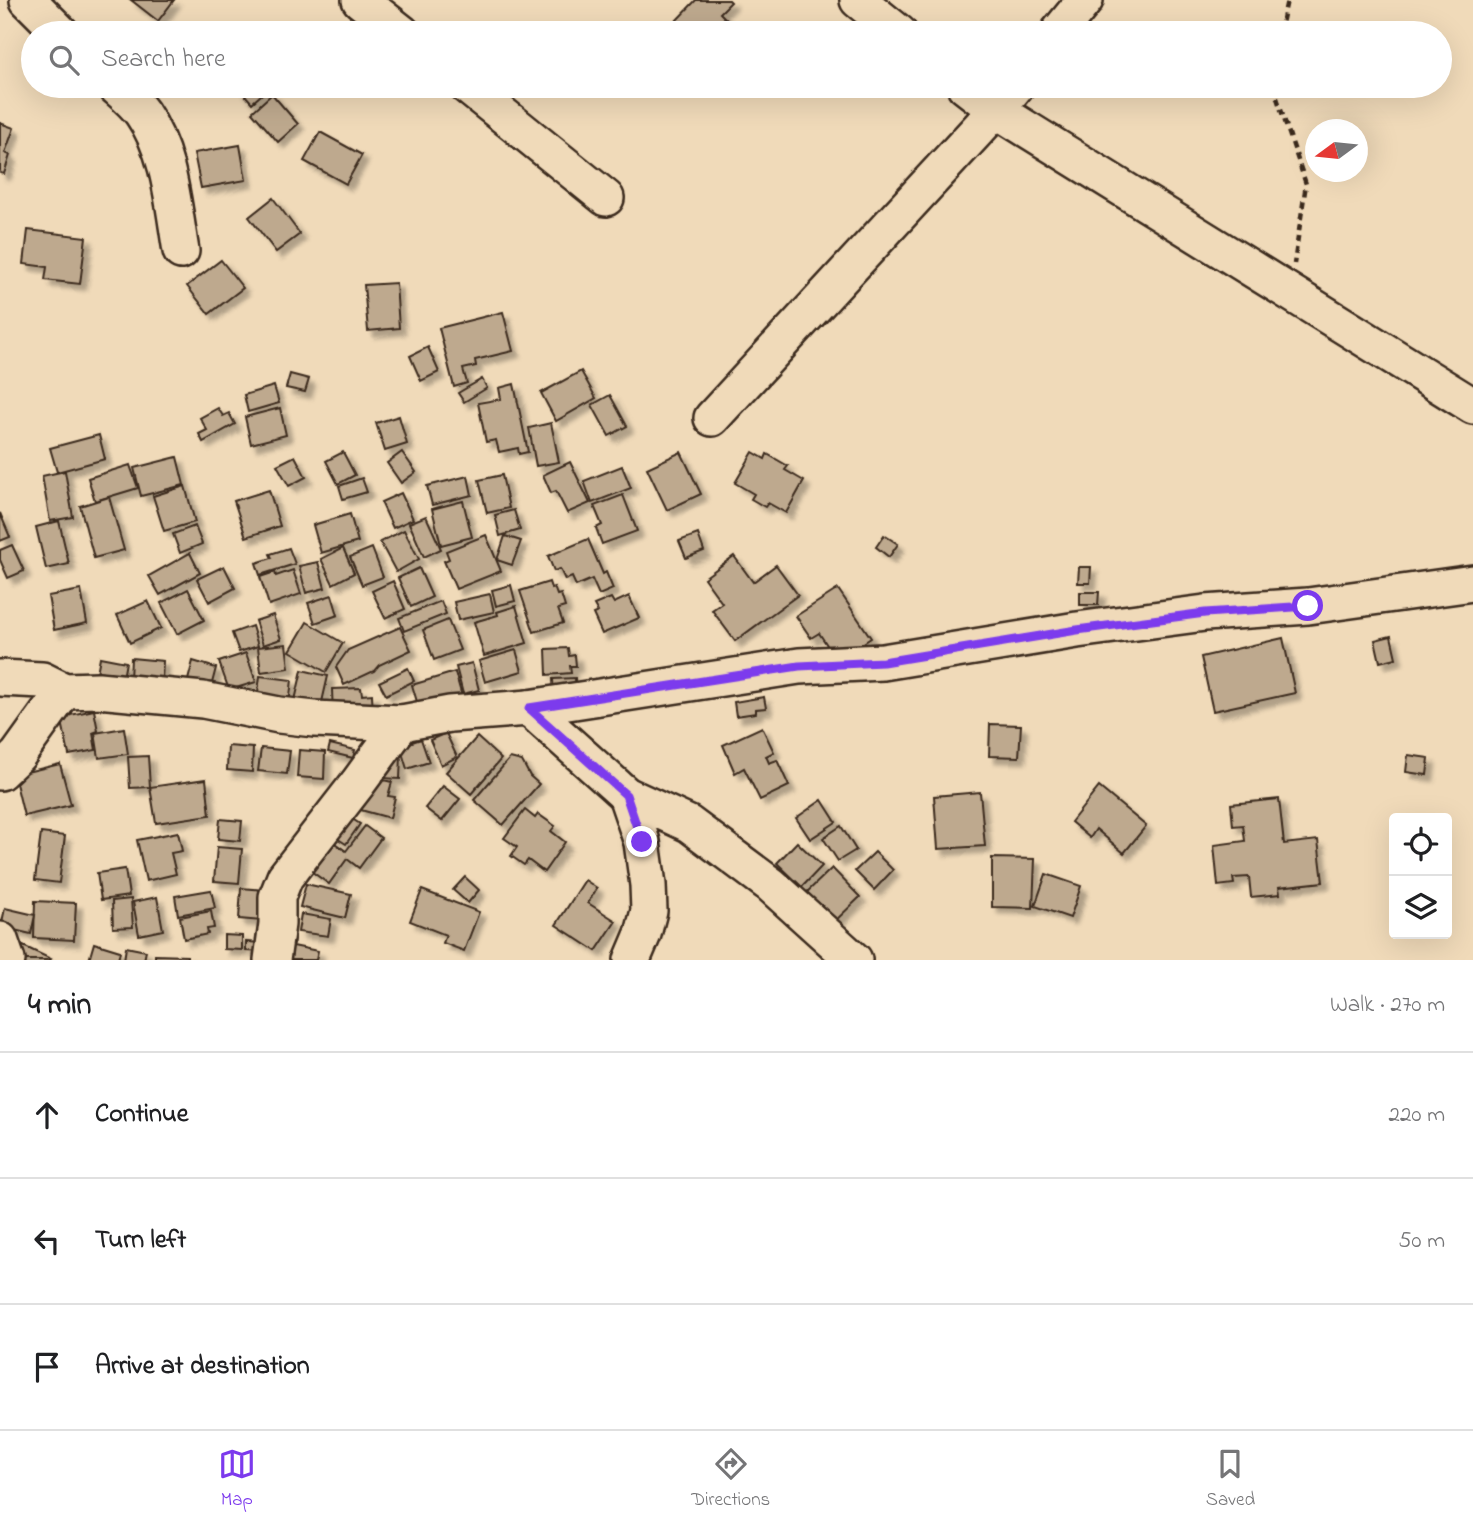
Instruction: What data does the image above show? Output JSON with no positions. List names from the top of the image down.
{
  "north": "left",
  "page": {
    "search": "Search here",
    "heading": ["4 min", "Walk · 270 m"],
    "list": [
      ["Continue", "220 m"],
      ["Turn left", "50 m"],
      "Arrive at destination"
    ],
    "nav": ["Map", "Directions", "Saved"]
  }
}
